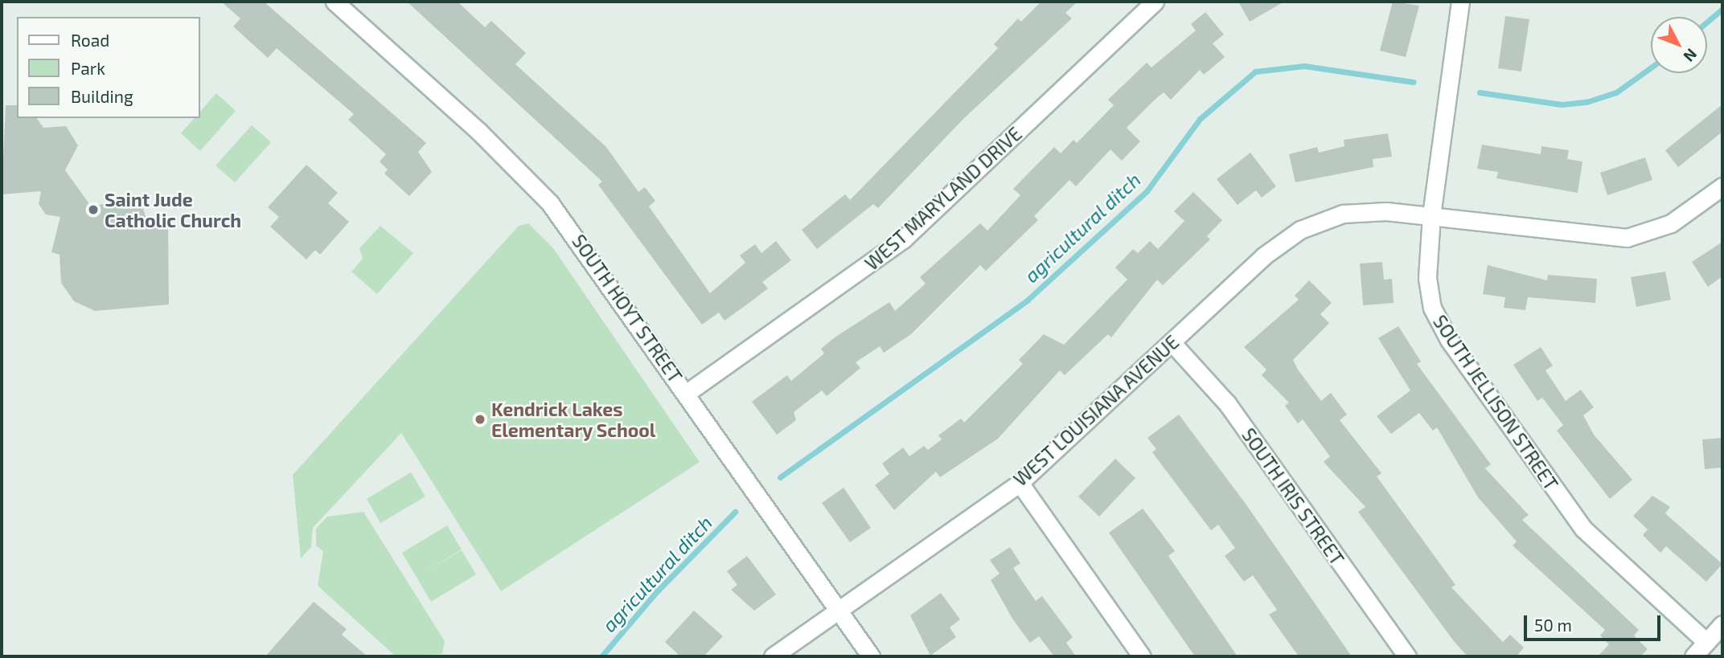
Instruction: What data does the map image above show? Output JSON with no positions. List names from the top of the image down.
{
  "streets": {
    "street": [
      "WEST MARYLAND DRIVE",
      "SOUTH HOYT STREET",
      "SOUTH JELLISON STREET",
      "WEST LOUISIANA AVENUE",
      "SOUTH IRIS STREET"
    ]
  },
  "crossings": [
    ["WEST MARYLAND DRIVE", "SOUTH HOYT STREET"],
    ["SOUTH HOYT STREET", "WEST LOUISIANA AVENUE"],
    ["SOUTH JELLISON STREET", "WEST LOUISIANA AVENUE"],
    ["WEST LOUISIANA AVENUE", "SOUTH IRIS STREET"]
  ],
  "water": ["agricultural ditch"],
  "places": ["Saint Jude Catholic Church", "Kendrick Lakes Elementary School"],
  "legend": ["Road", "Park", "Building"],
  "scale_bar": "50 m",
  "north": "bottom right"
}
